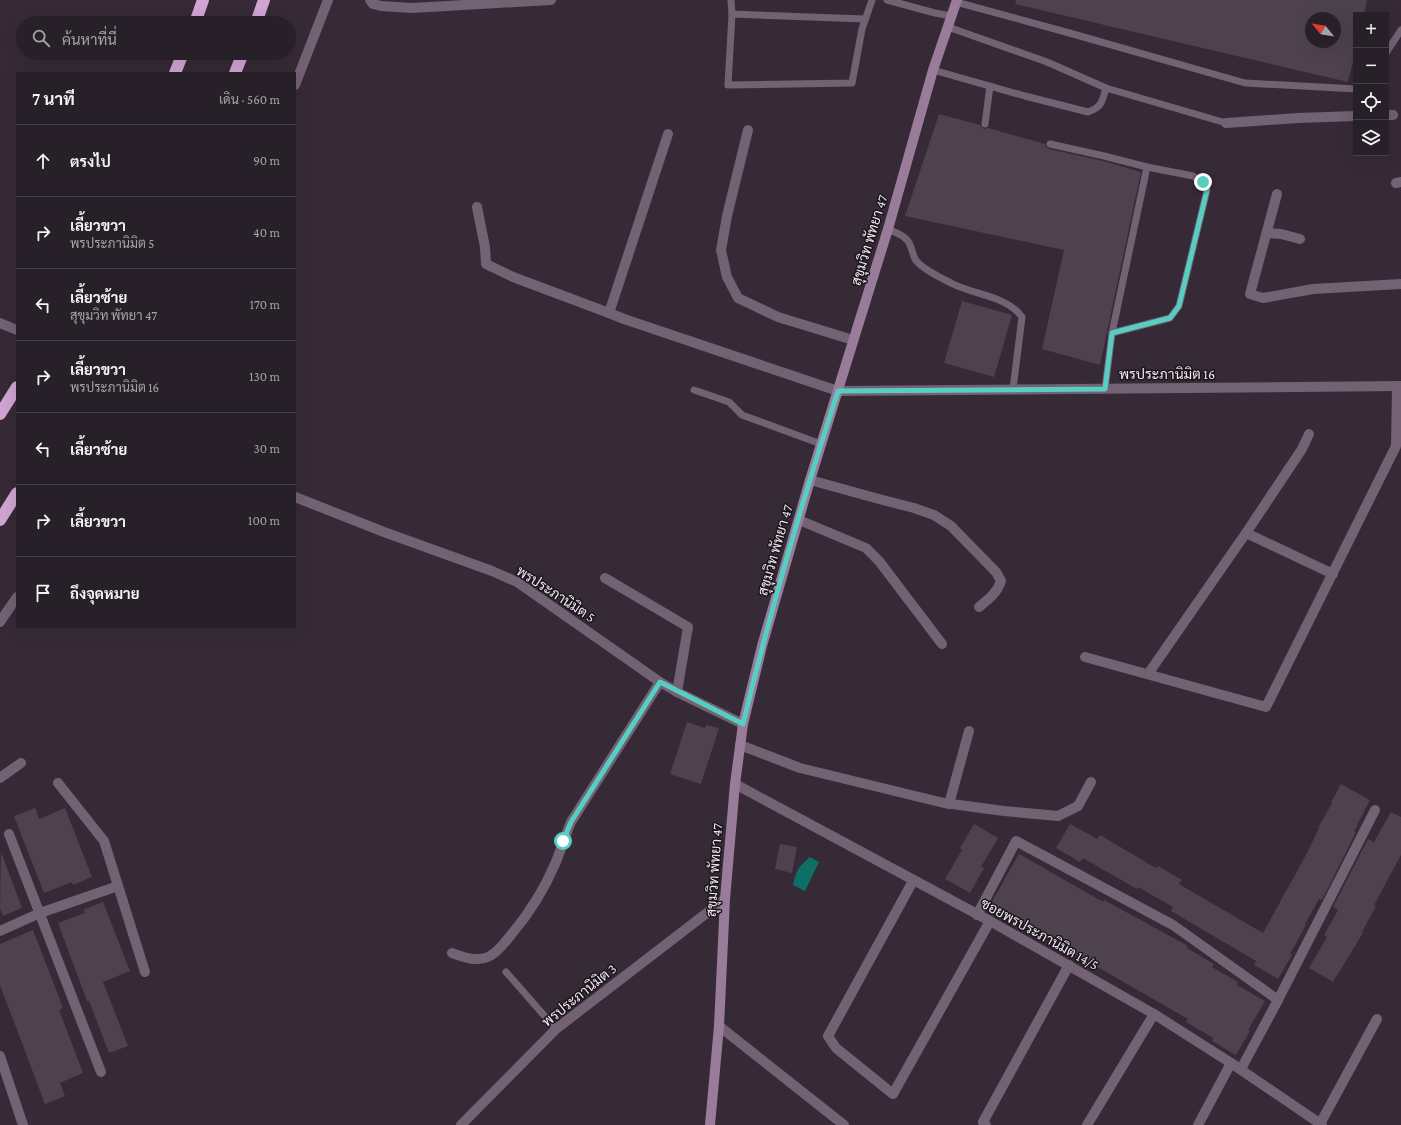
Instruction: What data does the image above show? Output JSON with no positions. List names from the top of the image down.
{
  "streets": {
    "street": [
      "สุขุมวิท พัทยา 47",
      "พรประภานิมิต 16",
      "พรประภานิมิต 5",
      "ซอยพรประภานิมิต 14/5",
      "พรประภานิมิต 3"
    ]
  },
  "crossings": [
    ["สุขุมวิท พัทยา 47", "พรประภานิมิต 16"],
    ["สุขุมวิท พัทยา 47", "พรประภานิมิต 5"],
    ["สุขุมวิท พัทยา 47", "ซอยพรประภานิมิต 14/5"],
    ["สุขุมวิท พัทยา 47", "พรประภานิมิต 3"]
  ],
  "north": "top left",
  "page": {
    "map_buttons": ["+", "−"],
    "search": "ค้นหาที่นี่",
    "heading": ["7 นาที", "เดิน · 560 m"],
    "list": [
      ["ตรงไป", "90 m"],
      ["เลี้ยวขวา", "พรประภานิมิต 5", "40 m"],
      ["เลี้ยวซ้าย", "สุขุมวิท พัทยา 47", "170 m"],
      ["เลี้ยวขวา", "พรประภานิมิต 16", "130 m"],
      ["เลี้ยวซ้าย", "30 m"],
      ["เลี้ยวขวา", "100 m"],
      "ถึงจุดหมาย"
    ]
  }
}
